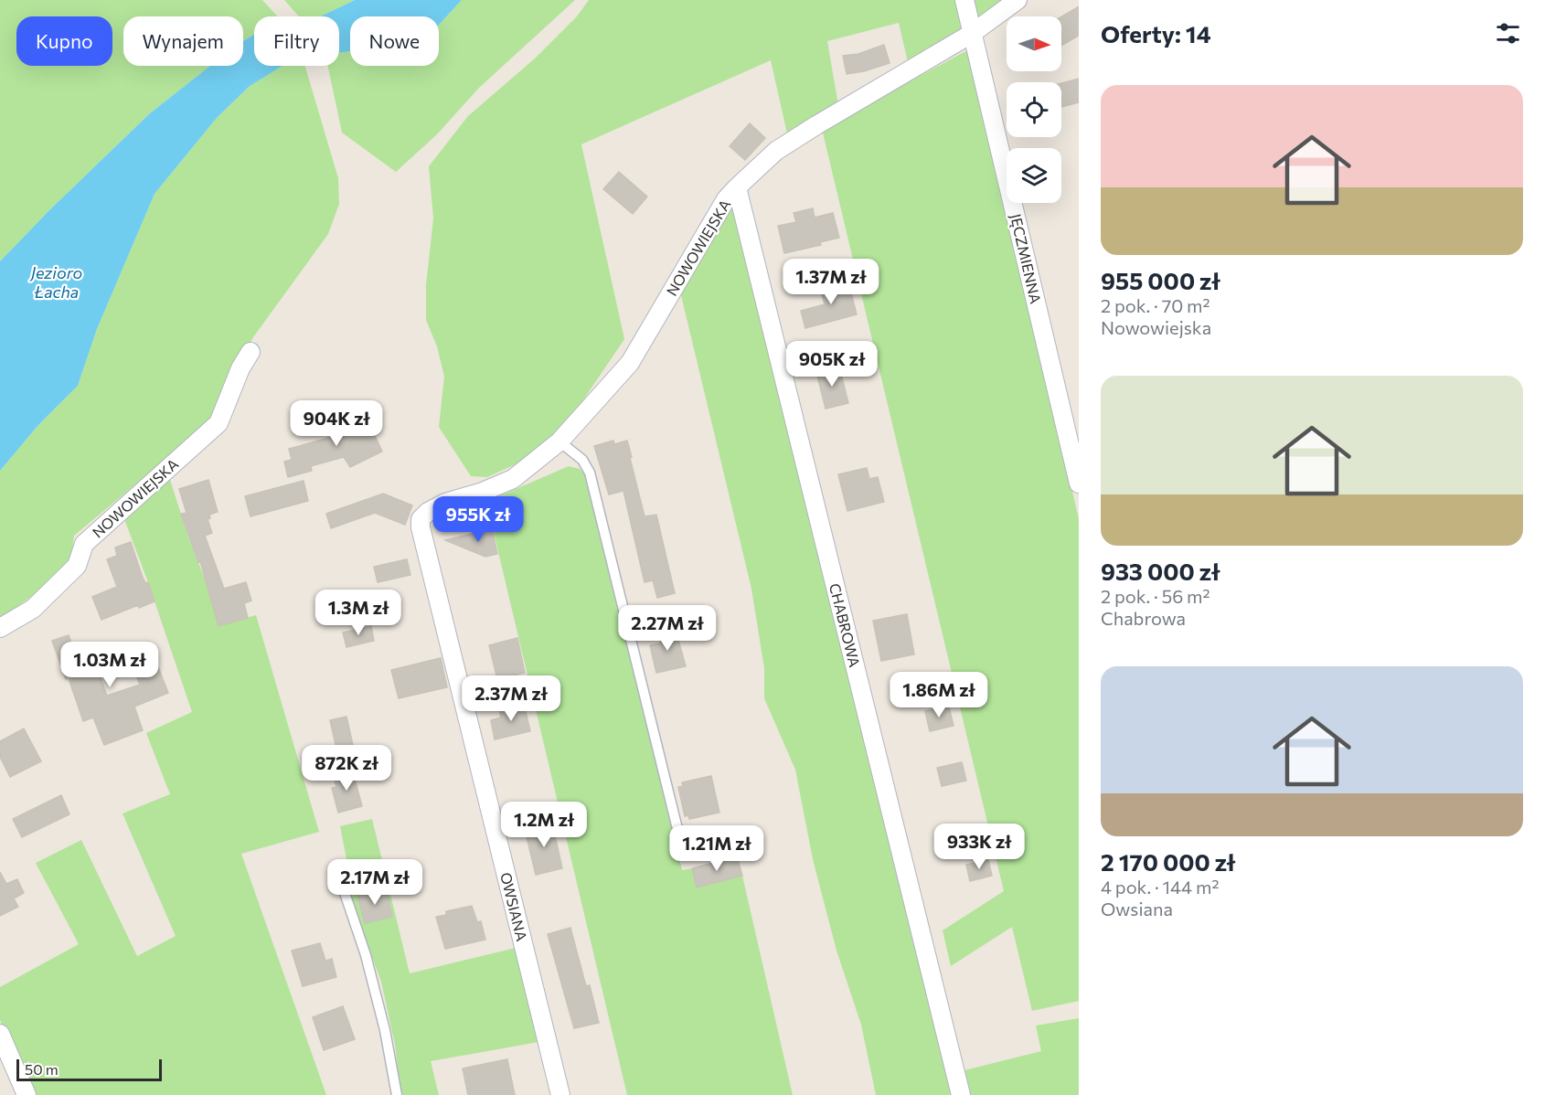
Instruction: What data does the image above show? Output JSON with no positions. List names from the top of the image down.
{
  "streets": {
    "street": [
      "NOWOWIEJSKA",
      "JĘCZMIENNA",
      "CHABROWA",
      "OWSIANA"
    ]
  },
  "crossings": [
    ["NOWOWIEJSKA", "JĘCZMIENNA"],
    ["NOWOWIEJSKA", "CHABROWA"],
    ["NOWOWIEJSKA", "OWSIANA"]
  ],
  "water": ["Jezioro Łacha"],
  "scale_bar": "50 m",
  "north": "right",
  "page": {
    "heading": "Oferty: 14",
    "chip": [
      "Kupno",
      "Wynajem",
      "Filtry",
      "Nowe"
    ],
    "list": [
      {
        "name": "955 000 zł",
        "note": "2 pok. · 70 m² · Nowowiejska"
      },
      {
        "name": "933 000 zł",
        "note": "2 pok. · 56 m² · Chabrowa"
      },
      {
        "name": "2 170 000 zł",
        "note": "4 pok. · 144 m² · Owsiana"
      }
    ],
    "price": [
      "1.37M zł",
      "905K zł",
      "904K zł",
      "955K zł",
      "1.3M zł",
      "2.27M zł",
      "1.03M zł",
      "1.86M zł",
      "2.37M zł",
      "872K zł",
      "1.2M zł",
      "933K zł",
      "1.21M zł",
      "2.17M zł"
    ],
    "scale": "50 m"
  }
}
